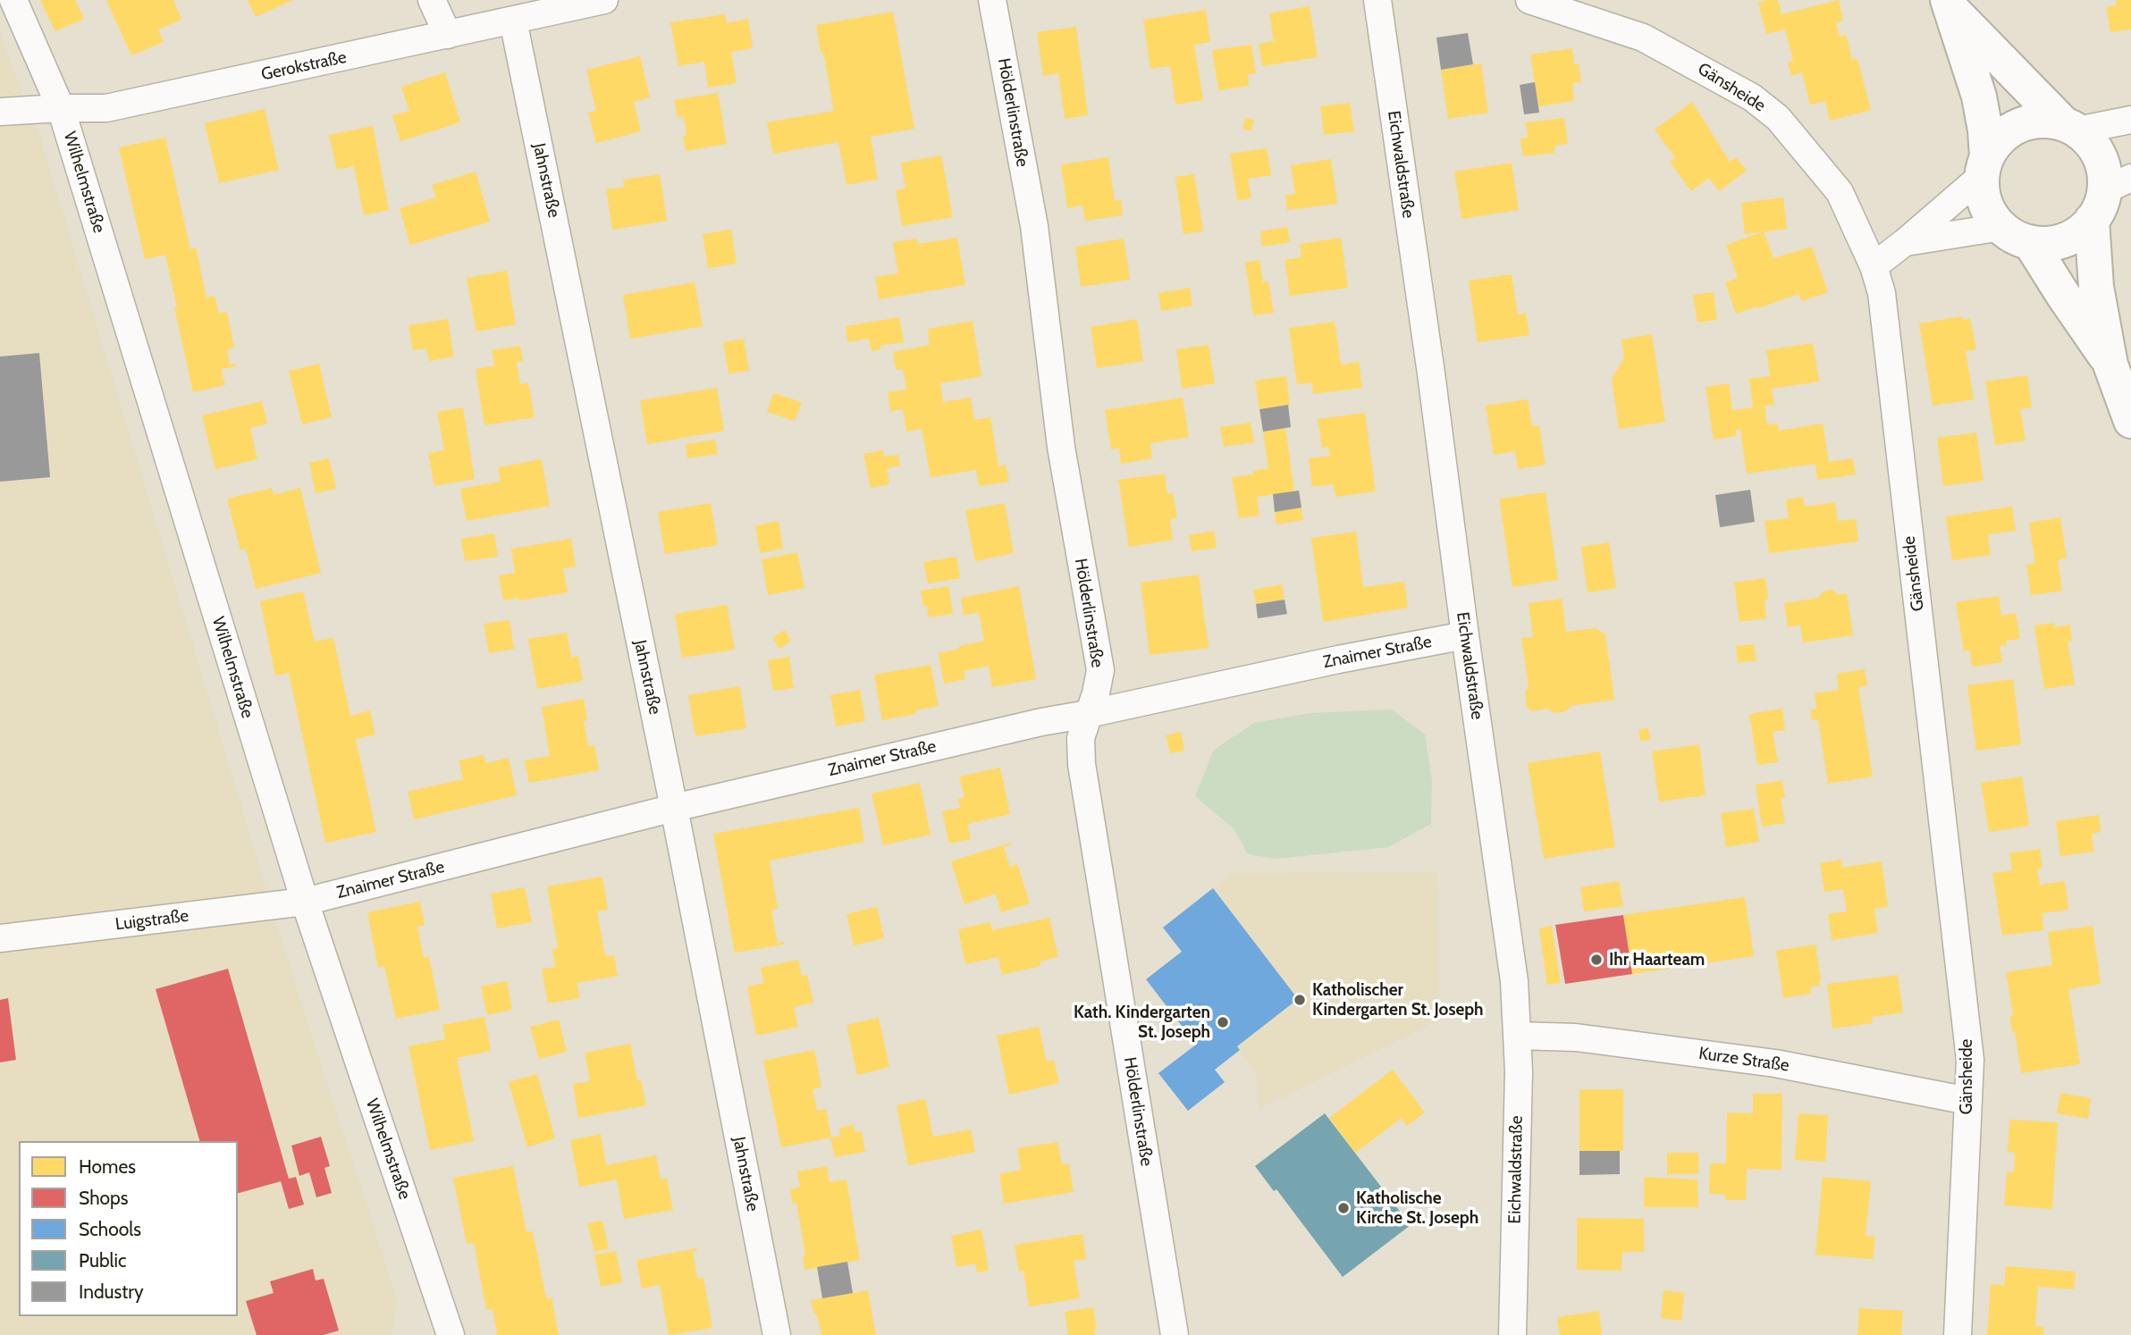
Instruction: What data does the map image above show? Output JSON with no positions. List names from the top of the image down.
{
  "streets": {
    "street": [
      "Gerokstraße",
      "Gänsheide",
      "Hölderlinstraße",
      "Eichwaldstraße",
      "Jahnstraße",
      "Wilhelmstraße",
      "Znaimer Straße",
      "Luigstraße",
      "Kurze Straße"
    ]
  },
  "crossings": [
    ["Gerokstraße", "Jahnstraße"],
    ["Gerokstraße", "Wilhelmstraße"],
    ["Gänsheide", "Kurze Straße"],
    ["Hölderlinstraße", "Znaimer Straße"],
    ["Eichwaldstraße", "Znaimer Straße"],
    ["Eichwaldstraße", "Kurze Straße"],
    ["Jahnstraße", "Znaimer Straße"],
    ["Wilhelmstraße", "Znaimer Straße"],
    ["Wilhelmstraße", "Luigstraße"],
    ["Znaimer Straße", "Luigstraße"]
  ],
  "places": [
    "Ihr Haarteam",
    "Katholischer Kindergarten St. Joseph",
    "Kath. Kindergarten St. Joseph",
    "Katholische Kirche St. Joseph"
  ],
  "legend": [
    "Homes",
    "Shops",
    "Schools",
    "Public",
    "Industry"
  ]
}
